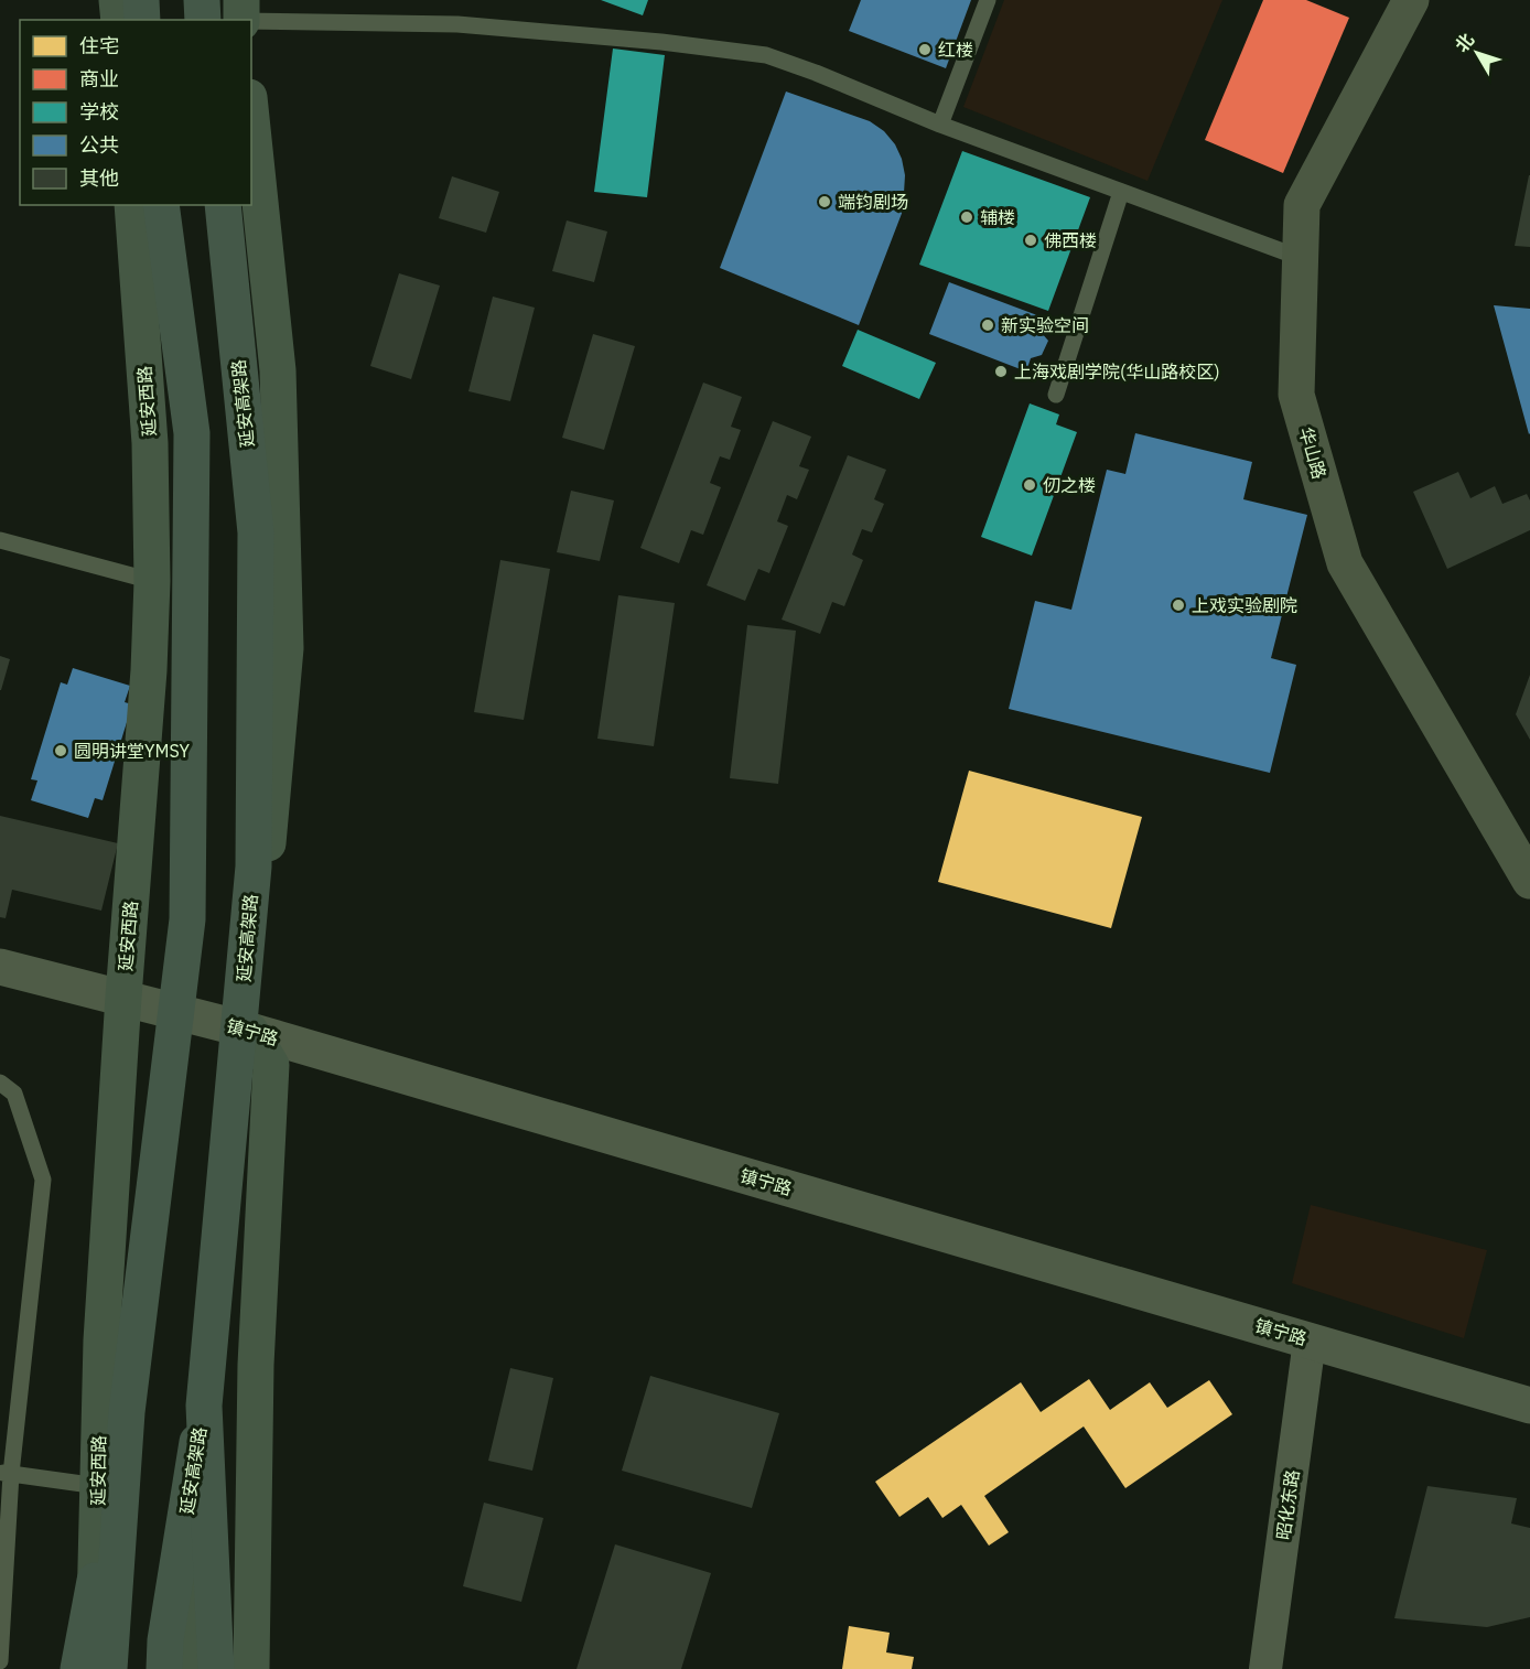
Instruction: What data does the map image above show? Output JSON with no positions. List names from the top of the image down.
{
  "streets": {
    "highway": ["延安高架路"],
    "main road": ["延安西路", "华山路"],
    "street": ["镇宁路", "昭化东路"]
  },
  "crossings": [
    ["延安西路", "镇宁路"],
    ["镇宁路", "昭化东路"]
  ],
  "places": [
    "红楼",
    "端钧剧场",
    "辅楼",
    "佛西楼",
    "新实验空间",
    "上海戏剧学院(华山路校区)",
    "仞之楼",
    "上戏实验剧院",
    "圆明讲堂YMSY"
  ],
  "legend": [
    "住宅",
    "商业",
    "学校",
    "公共",
    "其他"
  ],
  "north": "top left"
}
